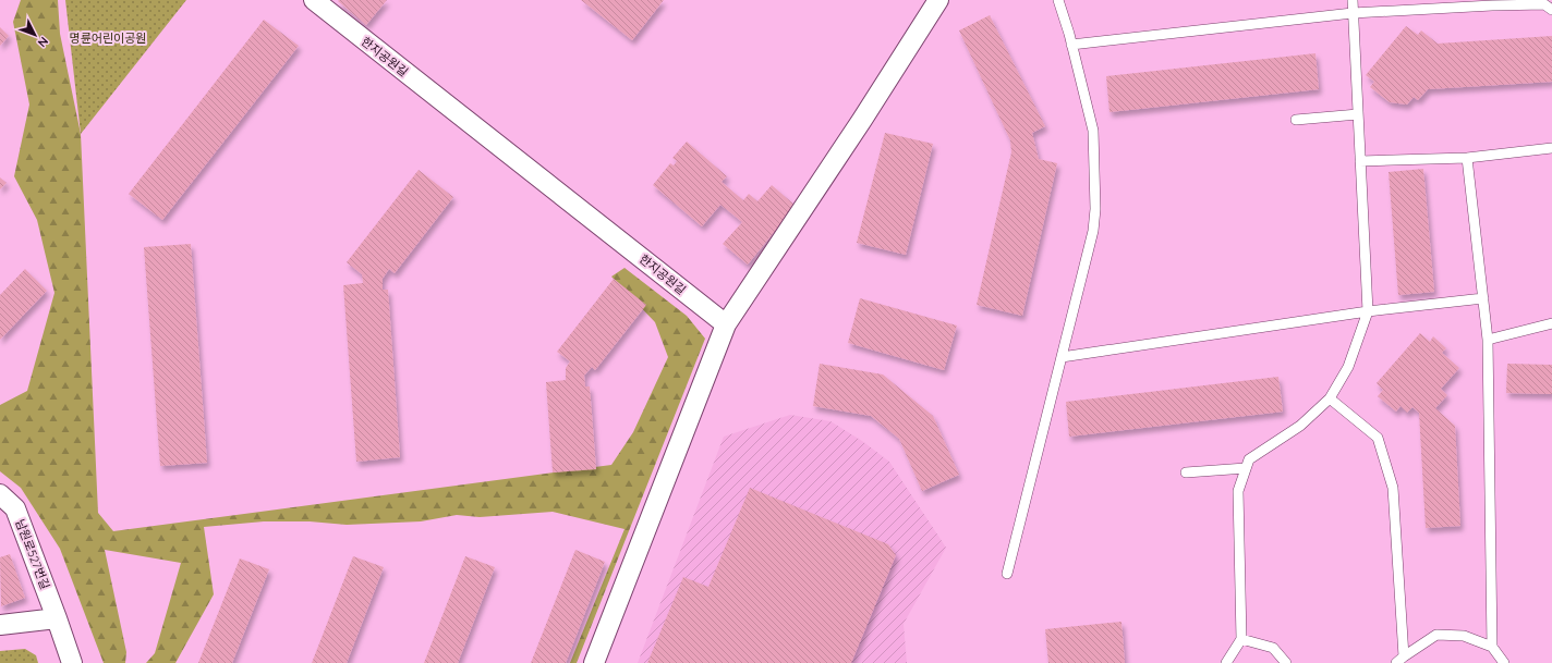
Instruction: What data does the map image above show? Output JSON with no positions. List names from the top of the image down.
{
  "streets": {
    "street": ["한지공원길", "남원로527번길"]
  },
  "parks": ["명륜어린이공원"],
  "north": "bottom right"
}
